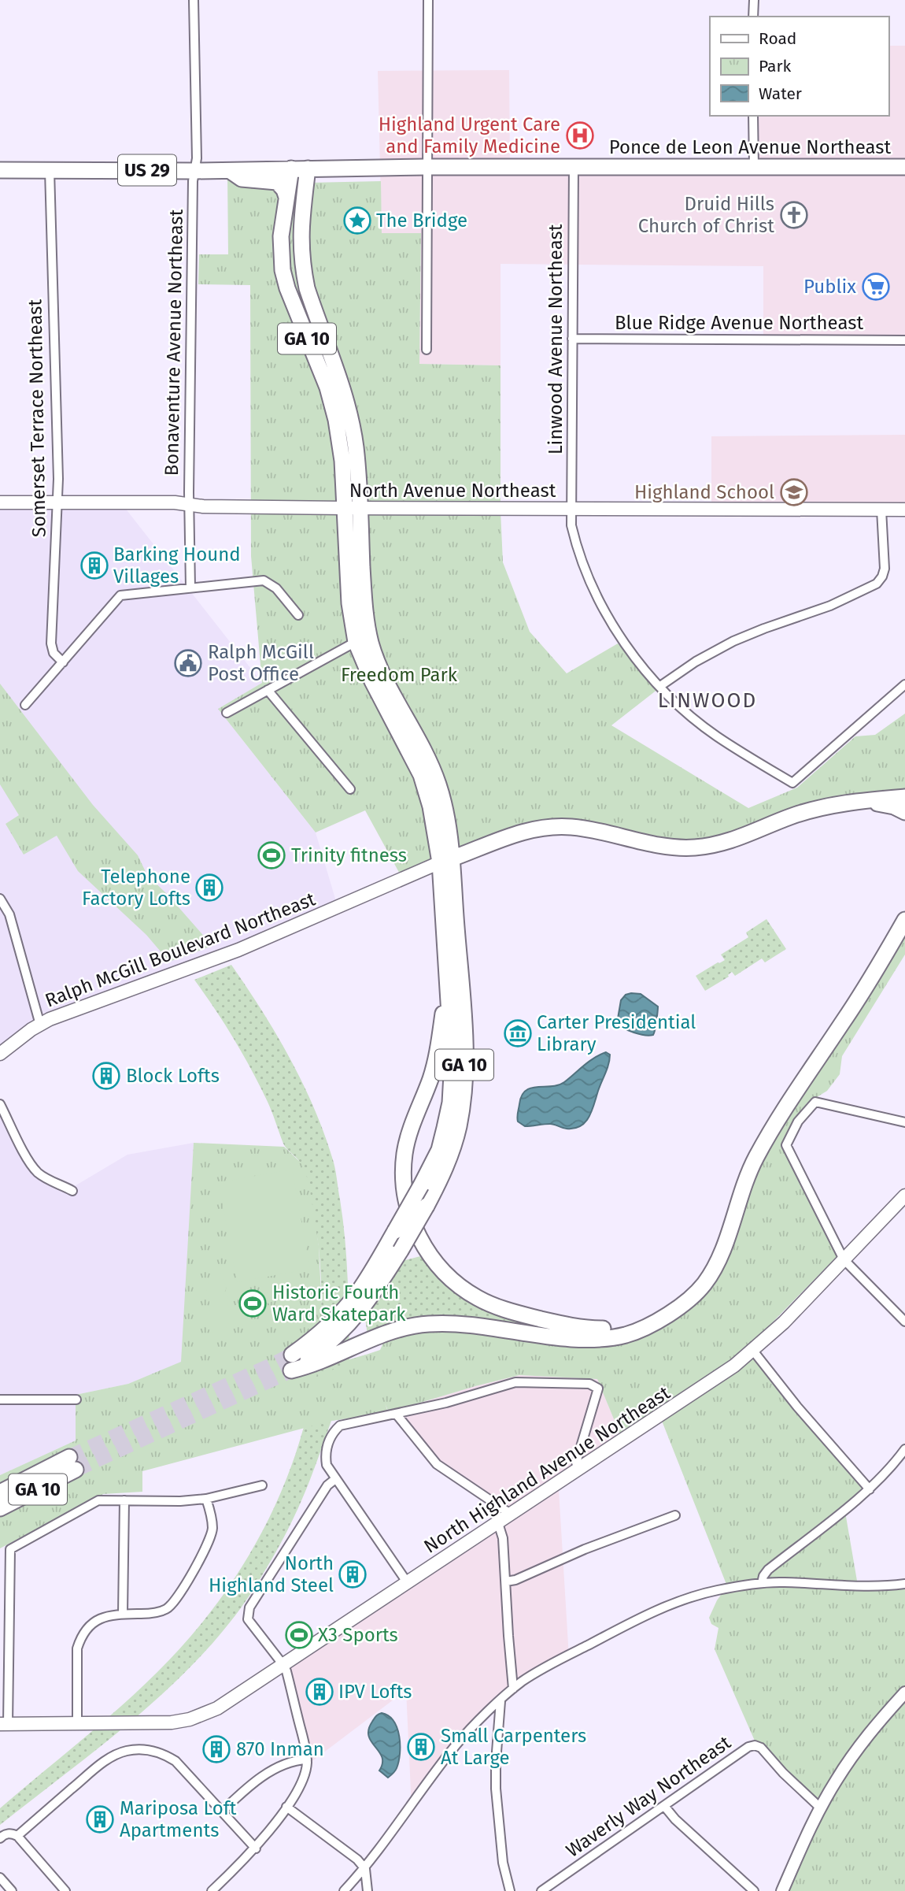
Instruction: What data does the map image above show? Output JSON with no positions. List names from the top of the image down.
{
  "streets": {
    "highway": ["Ponce de Leon Avenue Northeast", "US 29", "GA 10"],
    "main road": ["North Avenue Northeast", "Ralph McGill Boulevard Northeast", "North Highland Avenue Northeast"],
    "street": [
      "Blue Ridge Avenue Northeast",
      "Linwood Avenue Northeast",
      "Bonaventure Avenue Northeast",
      "Somerset Terrace Northeast",
      "Waverly Way Northeast"
    ]
  },
  "crossings": [
    ["Ponce de Leon Avenue Northeast", "GA 10"],
    ["Ponce de Leon Avenue Northeast", "Linwood Avenue Northeast"],
    ["Ponce de Leon Avenue Northeast", "Bonaventure Avenue Northeast"],
    ["Ponce de Leon Avenue Northeast", "Somerset Terrace Northeast"],
    ["Blue Ridge Avenue Northeast", "Linwood Avenue Northeast"],
    ["GA 10", "North Avenue Northeast"],
    ["GA 10", "Ralph McGill Boulevard Northeast"],
    ["Linwood Avenue Northeast", "North Avenue Northeast"],
    ["Bonaventure Avenue Northeast", "North Avenue Northeast"],
    ["Somerset Terrace Northeast", "North Avenue Northeast"]
  ],
  "districts": ["LINWOOD"],
  "parks": ["Freedom Park"],
  "places": {
    "hospital": ["Highland Urgent Care and Family Medicine"],
    "church": ["Druid Hills Church of Christ"],
    "place": ["The Bridge"],
    "supermarket": ["Publix"],
    "school or university": ["Highland School"],
    "building": [
      "Barking Hound Villages",
      "Telephone Factory Lofts",
      "Block Lofts",
      "North Highland Steel",
      "IPV Lofts",
      "Small Carpenters At Large",
      "870 Inman",
      "Mariposa Loft Apartments"
    ],
    "public building": ["Ralph McGill Post Office"],
    "sports": ["Trinity fitness", "Historic Fourth Ward Skatepark", "X3 Sports"],
    "museum": ["Carter Presidential Library"]
  },
  "legend": ["Road", "Park", "Water"]
}
